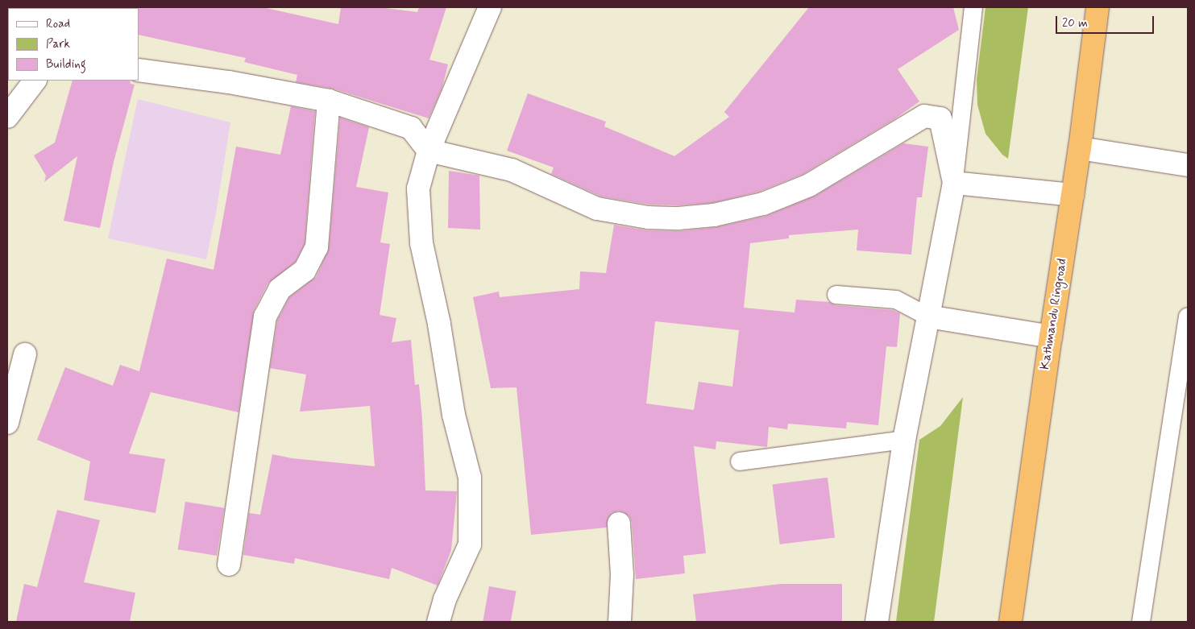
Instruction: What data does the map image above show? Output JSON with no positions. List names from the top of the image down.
{
  "streets": {
    "highway": ["Kathmandu Ringroad"]
  },
  "legend": ["Road", "Park", "Building"],
  "scale_bar": "20 m"
}
